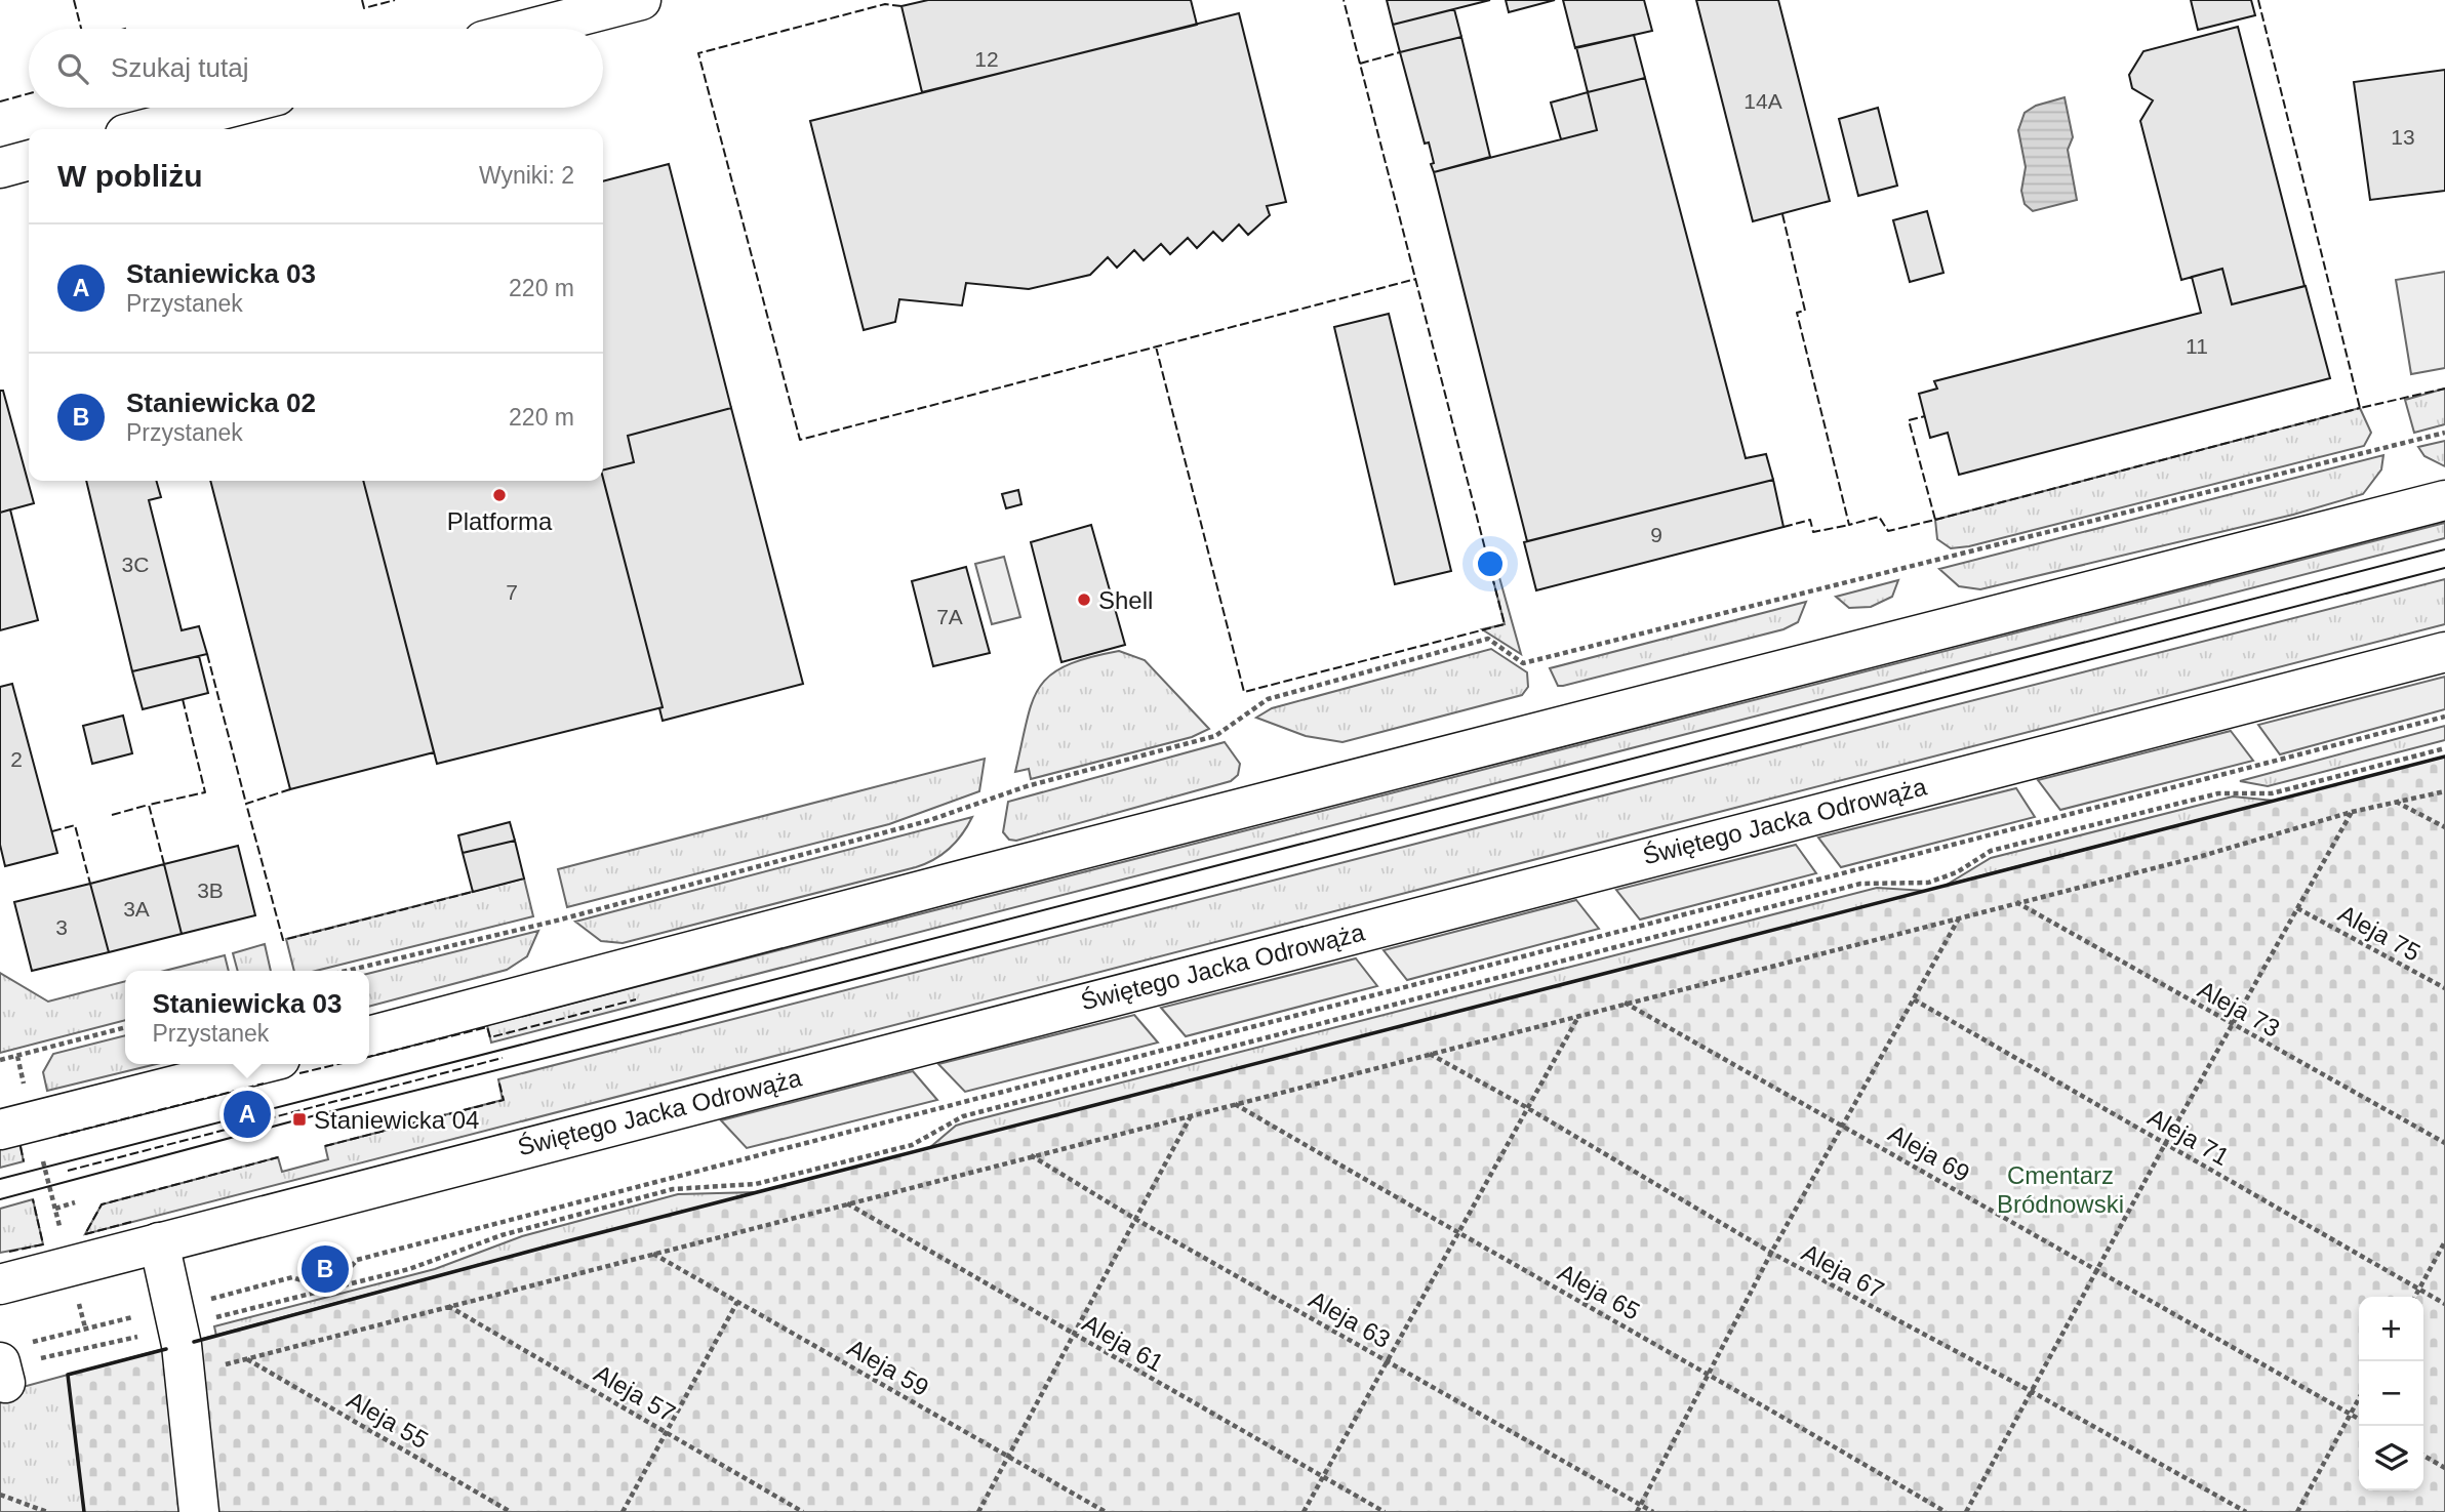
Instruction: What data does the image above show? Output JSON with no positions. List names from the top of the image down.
{
  "streets": {
    "main road": ["Świętego Jacka Odrowąża"],
    "path": [
      "Aleja 75",
      "Aleja 73",
      "Aleja 71",
      "Aleja 69",
      "Aleja 67",
      "Aleja 65",
      "Aleja 63",
      "Aleja 61",
      "Aleja 59",
      "Aleja 57",
      "Aleja 55"
    ]
  },
  "parks": ["Cmentarz Bródnowski"],
  "places": {
    "other": ["Platforma", "Shell"],
    "transit": ["Staniewicka 04"]
  },
  "house_numbers": [
    "12",
    "14A",
    "13",
    "11",
    "9",
    "3C",
    "7",
    "7A",
    "2",
    "3B",
    "3A",
    "3"
  ],
  "page": {
    "search": "Szukaj tutaj",
    "heading": ["W pobliżu", "Wyniki: 2"],
    "list": [
      {
        "mark": "A",
        "name": "Staniewicka 03",
        "note": "Przystanek",
        "value": "220 m"
      },
      {
        "mark": "B",
        "name": "Staniewicka 02",
        "note": "Przystanek",
        "value": "220 m"
      }
    ],
    "popup": ["Staniewicka 03", "Przystanek"],
    "pins": ["A", "B"],
    "map_buttons": ["+", "−"]
  }
}
